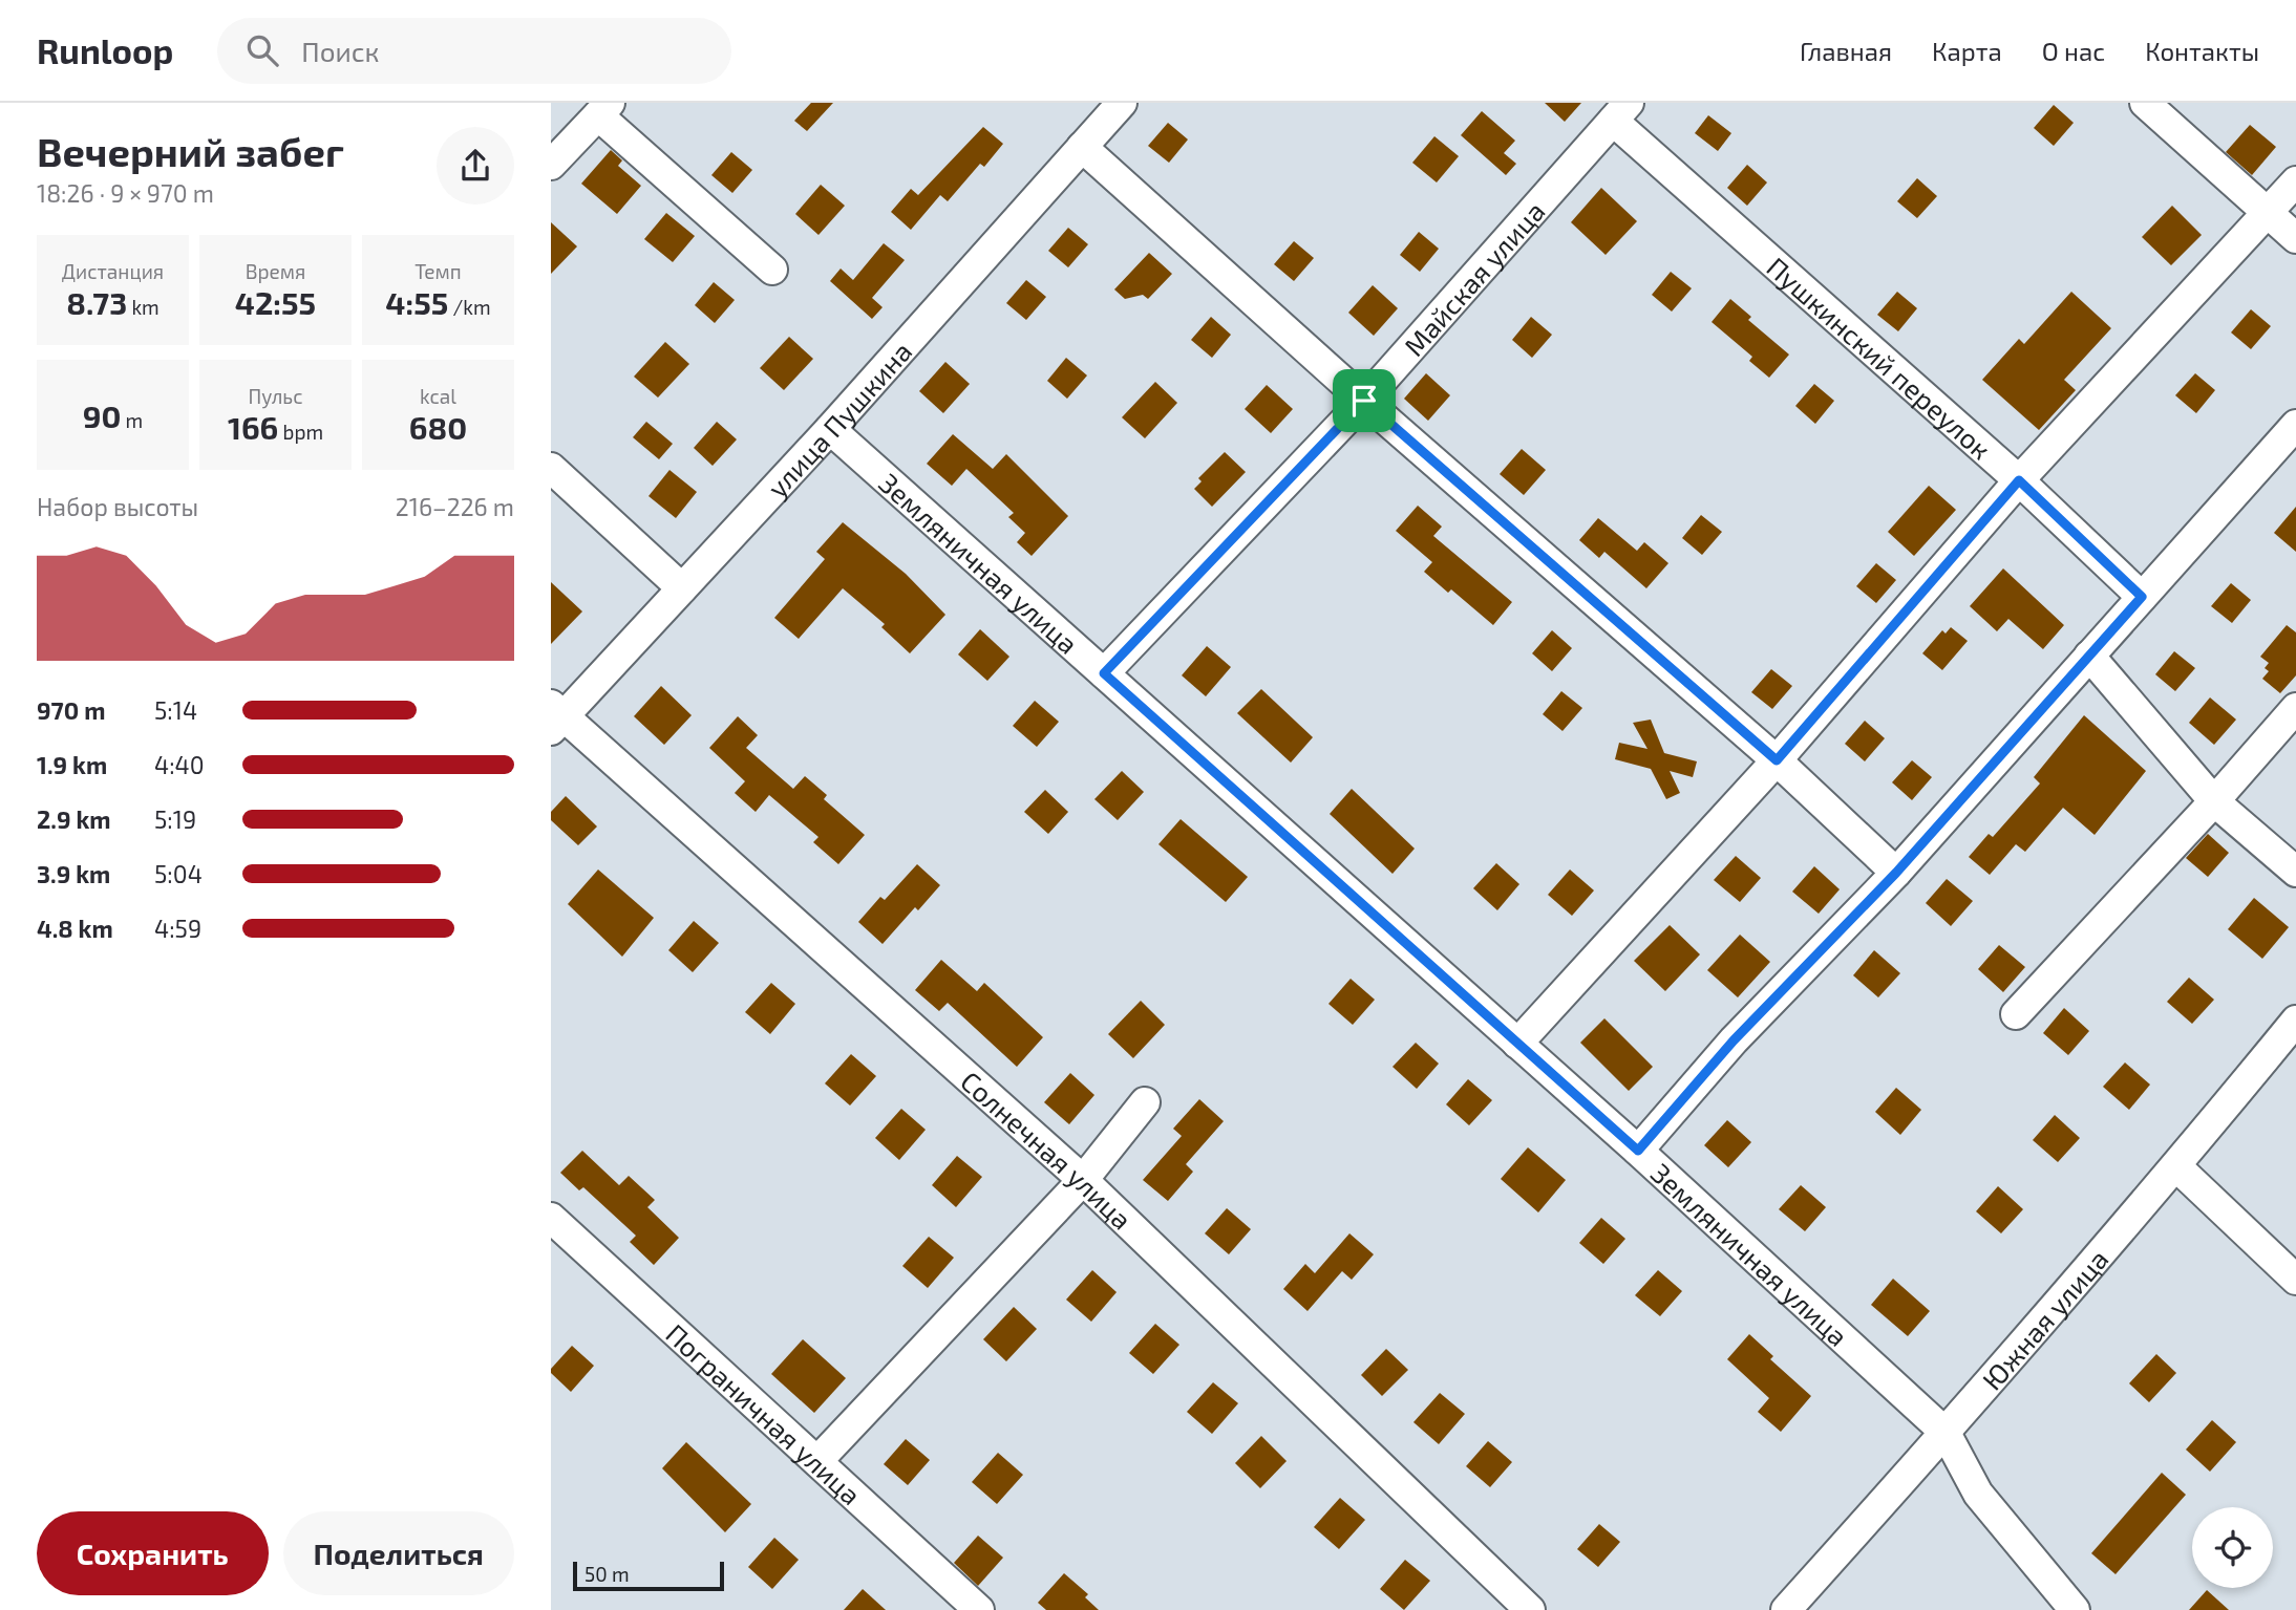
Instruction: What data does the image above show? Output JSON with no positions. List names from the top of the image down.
{
  "streets": {
    "street": [
      "Майская улица",
      "Пушкинский переулок",
      "улица Пушкина",
      "Земляничная улица",
      "Солнечная улица",
      "Южная улица",
      "Пограничная улица"
    ]
  },
  "crossings": [
    ["Майская улица", "Пушкинский переулок"],
    ["Майская улица", "Земляничная улица"],
    ["улица Пушкина", "Земляничная улица"],
    ["улица Пушкина", "Солнечная улица"],
    ["Земляничная улица", "Южная улица"]
  ],
  "scale_bar": "50 m",
  "page": {
    "header": "Runloop",
    "search": "Поиск",
    "nav": [
      "Главная",
      "Карта",
      "О нас",
      "Контакты"
    ],
    "heading": ["Вечерний забег", "18:26 · 9 × 970 m"],
    "stats": [
      ["Дистанция", "8.73 km"],
      ["Время", "42:55"],
      ["Темп", "4:55 /km"],
      ["90 m"],
      ["Пульс", "166 bpm"],
      ["kcal", "680"]
    ],
    "chart": ["Набор высоты", "216–226 m"],
    "list": [
      {
        "name": "970 m",
        "note": "5:14"
      },
      {
        "name": "1.9 km",
        "note": "4:40"
      },
      {
        "name": "2.9 km",
        "note": "5:19"
      },
      {
        "name": "3.9 km",
        "note": "5:04"
      },
      {
        "name": "4.8 km",
        "note": "4:59"
      }
    ],
    "buttons": ["Сохранить", "Поделиться"],
    "scale": "50 m"
  }
}
